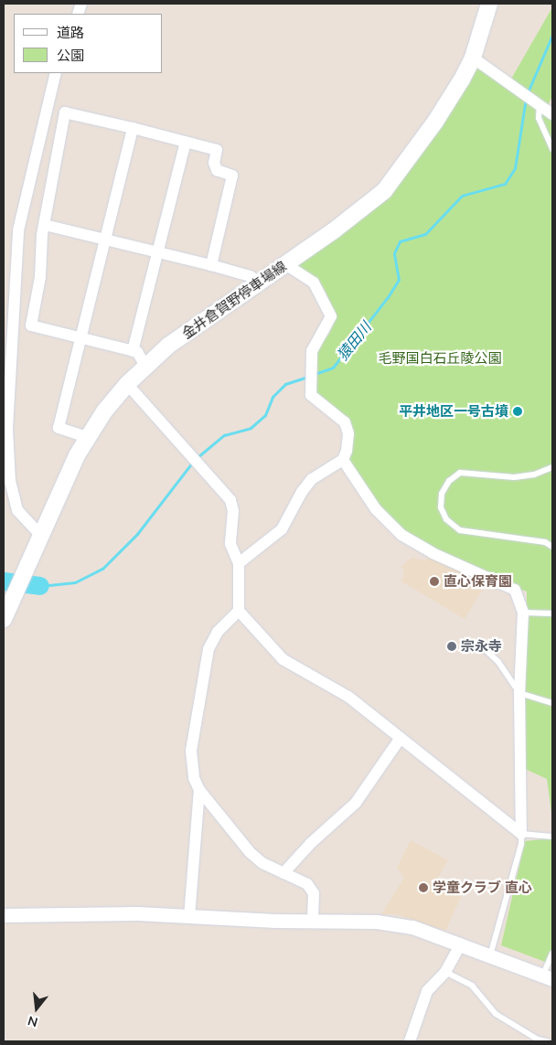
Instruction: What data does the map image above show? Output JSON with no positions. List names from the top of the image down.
{
  "streets": {
    "main road": ["金井倉賀野停車場線"]
  },
  "water": ["猿田川"],
  "parks": ["毛野国白石丘陵公園"],
  "places": [
    "平井地区一号古墳",
    "直心保育園",
    "宗永寺",
    "学童クラブ 直心"
  ],
  "legend": ["道路", "公園"],
  "north": "bottom"
}
